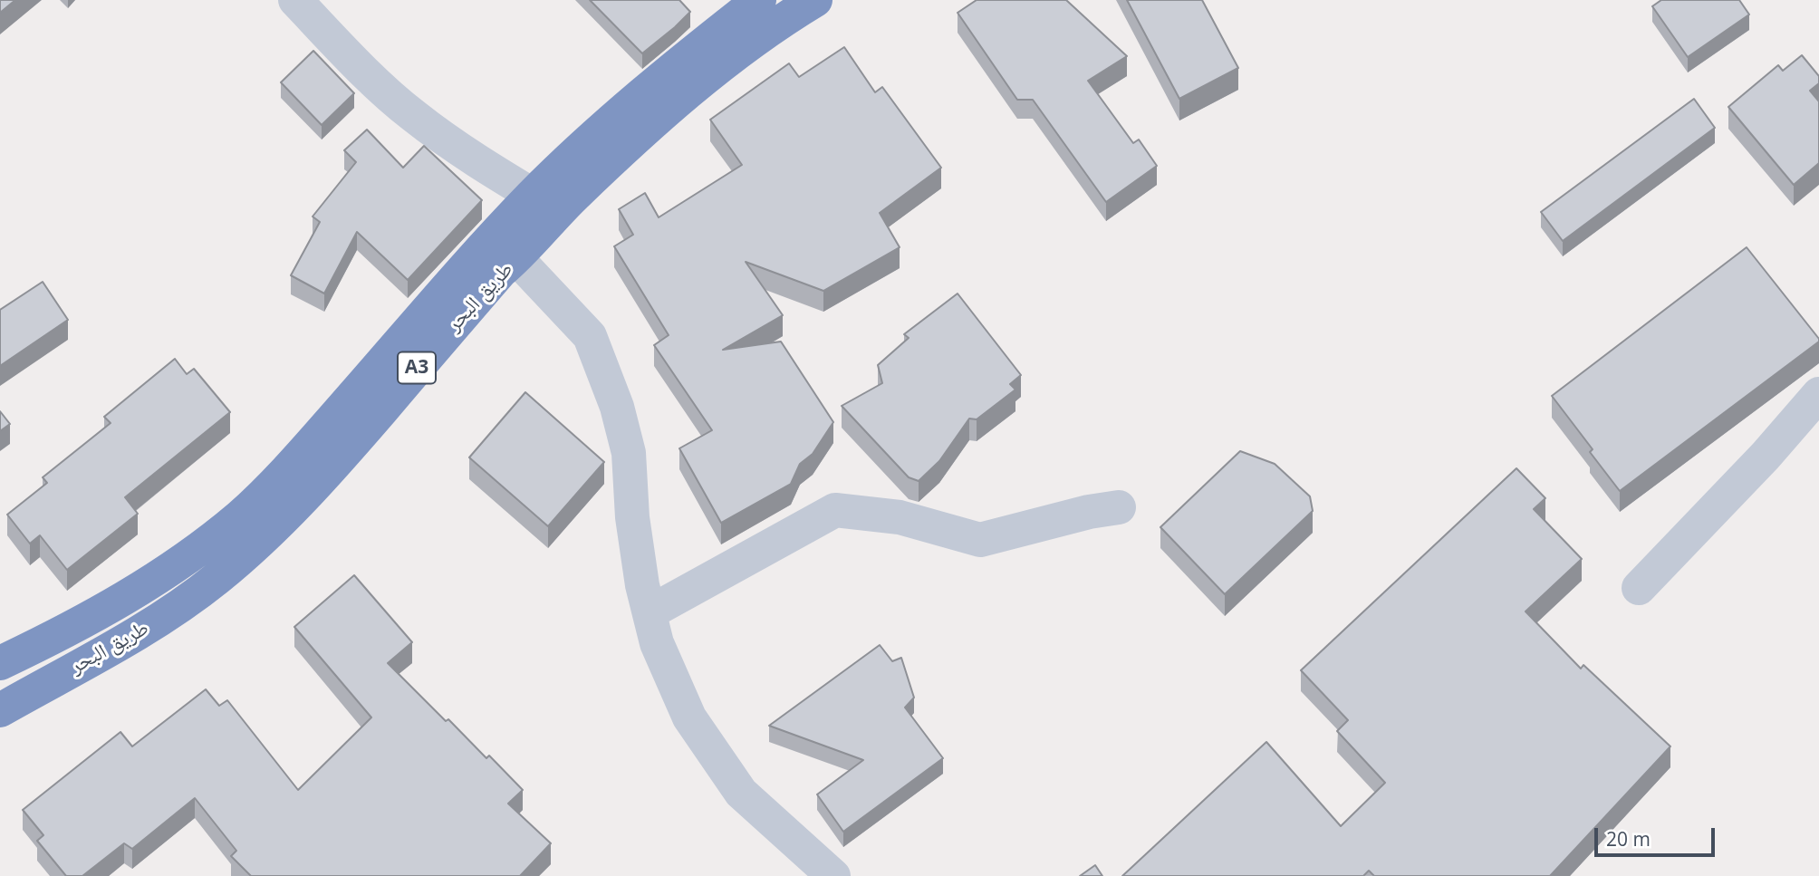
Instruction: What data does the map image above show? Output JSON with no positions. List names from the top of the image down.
{
  "streets": {
    "highway": ["طريق البحر", "A3"]
  },
  "scale_bar": "20 m"
}
